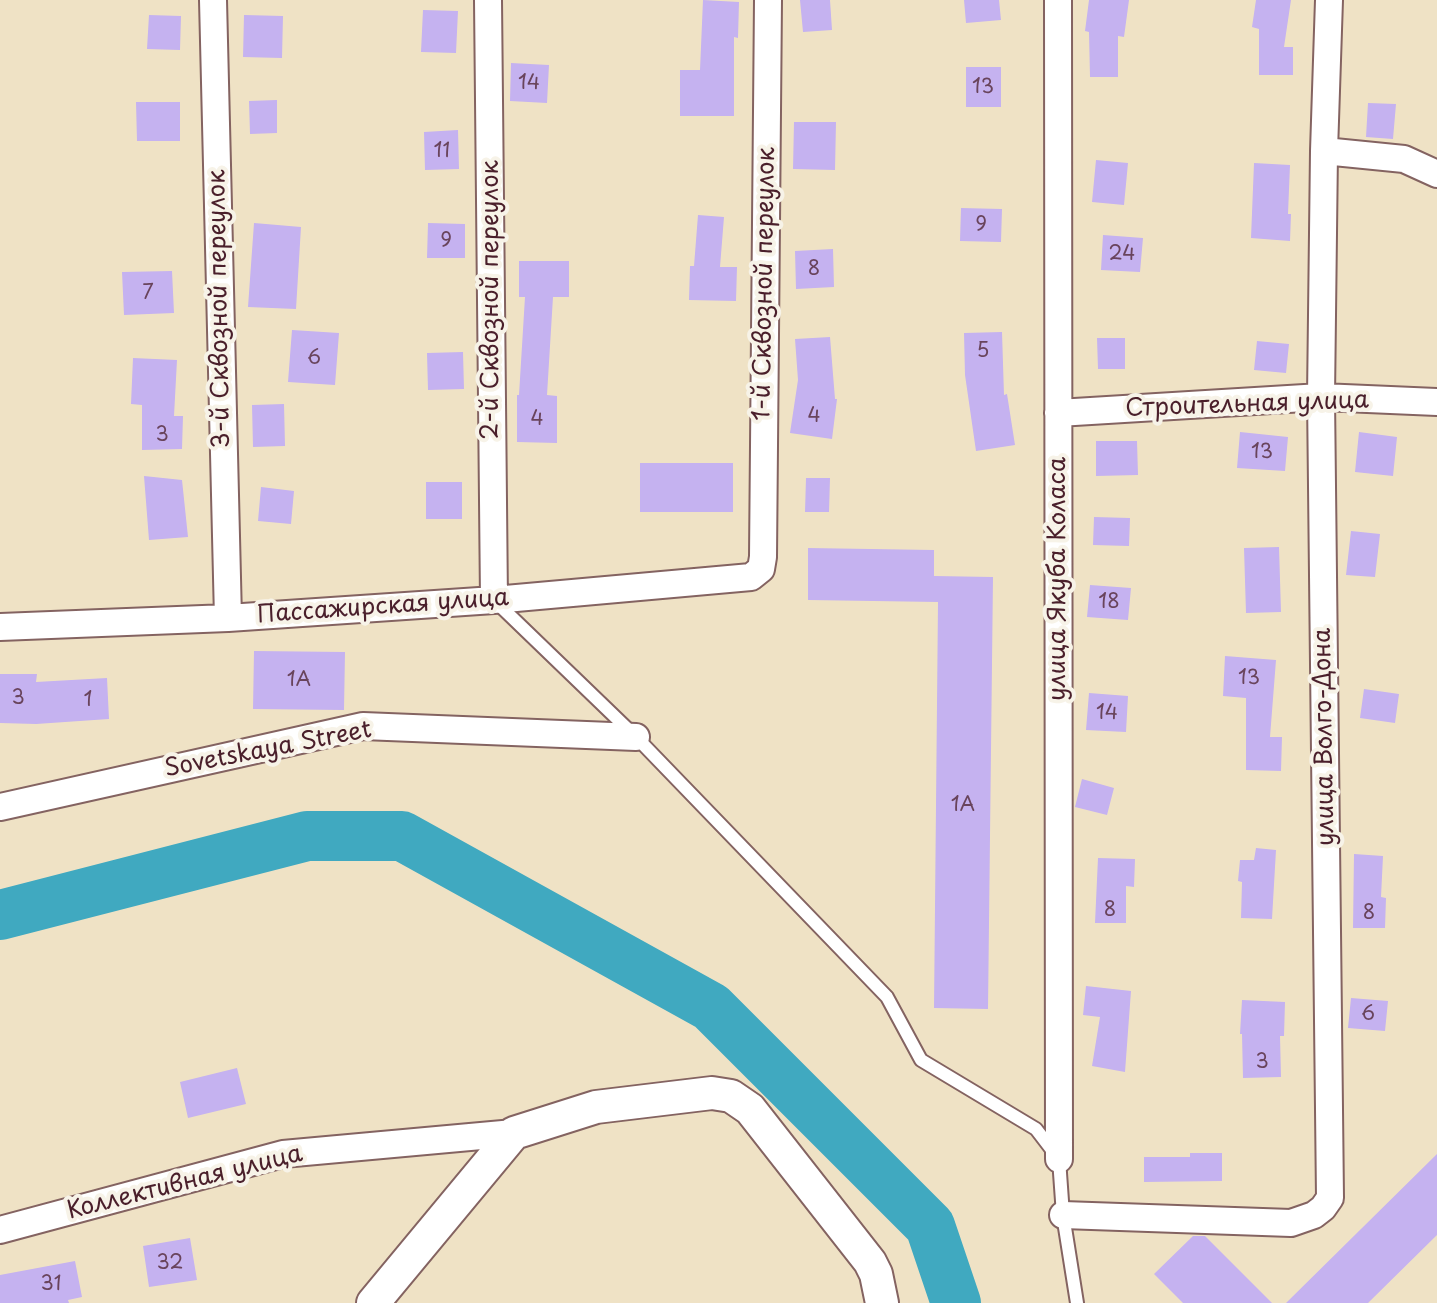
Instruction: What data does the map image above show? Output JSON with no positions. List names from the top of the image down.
{
  "streets": {
    "street": [
      "1-й Сквозной переулок",
      "2-й Сквозной переулок",
      "3-й Сквозной переулок",
      "Строительная улица",
      "улица Якуба Коласа",
      "Пассажирская улица",
      "улица Волго-Дона",
      "Sovetskaya Street",
      "Коллективная улица"
    ]
  },
  "crossings": [
    ["1-й Сквозной переулок", "Пассажирская улица"],
    ["2-й Сквозной переулок", "Пассажирская улица"],
    ["3-й Сквозной переулок", "Пассажирская улица"],
    ["Строительная улица", "улица Якуба Коласа"],
    ["Строительная улица", "улица Волго-Дона"]
  ],
  "house_numbers": [
    "14",
    "13",
    "11",
    "9",
    "9",
    "24",
    "8",
    "7",
    "5",
    "6",
    "4",
    "4",
    "3",
    "13",
    "18",
    "13",
    "1А",
    "3",
    "1",
    "14",
    "1А",
    "8",
    "8",
    "6",
    "3",
    "32",
    "31"
  ]
}
